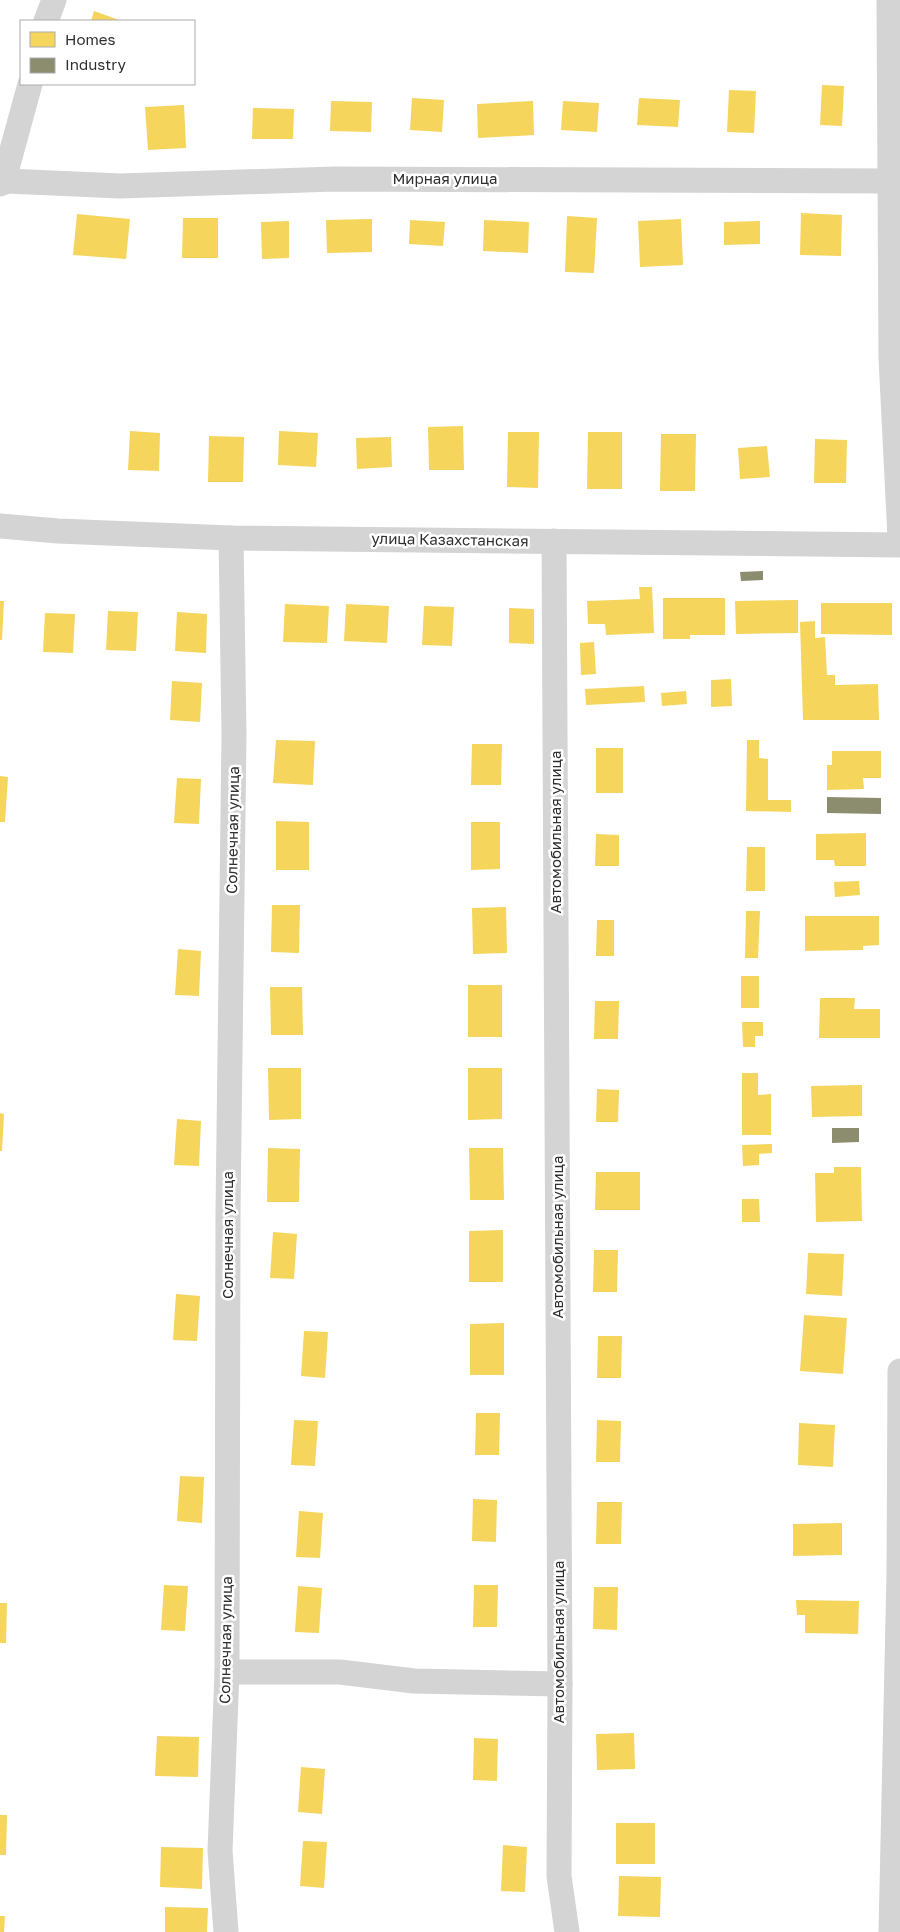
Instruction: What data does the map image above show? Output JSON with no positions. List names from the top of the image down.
{
  "streets": {
    "street": [
      "Мирная улица",
      "улица Казахстанская",
      "Солнечная улица",
      "Автомобильная улица"
    ]
  },
  "crossings": [
    ["улица Казахстанская", "Солнечная улица"],
    ["улица Казахстанская", "Автомобильная улица"]
  ],
  "legend": ["Homes", "Industry"]
}
